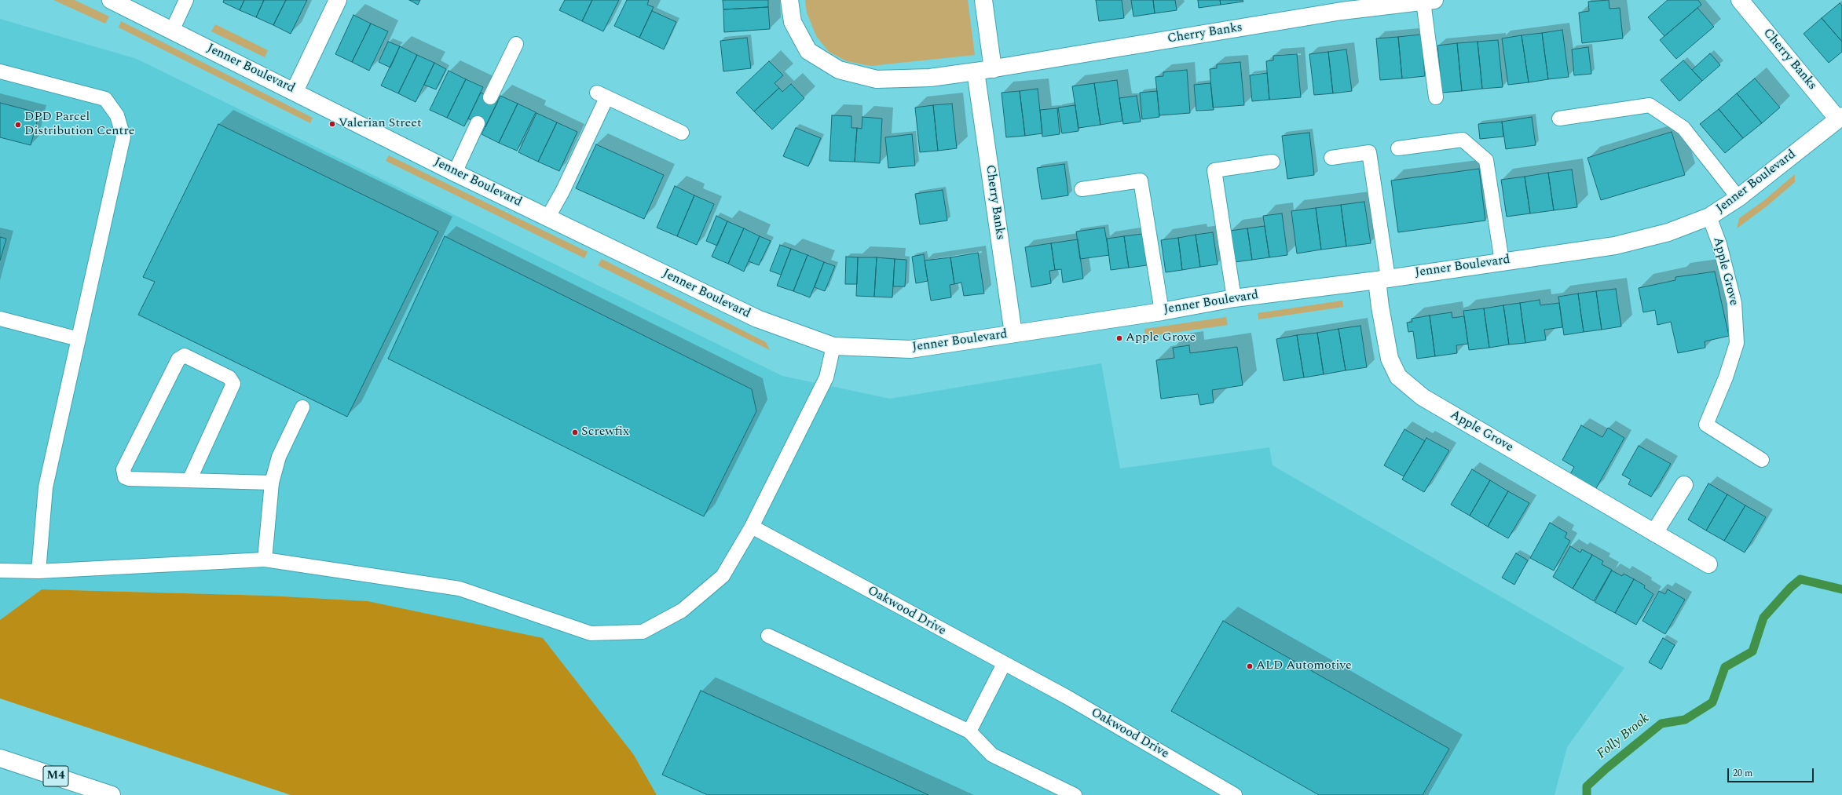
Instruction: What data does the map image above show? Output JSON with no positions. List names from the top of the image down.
{
  "streets": {
    "main road": [
      "Cherry Banks",
      "Jenner Boulevard",
      "Apple Grove",
      "M4"
    ],
    "lane": ["Oakwood Drive"]
  },
  "crossings": [
    ["Cherry Banks", "Jenner Boulevard"],
    ["Jenner Boulevard", "Apple Grove"]
  ],
  "water": ["Folly Brook"],
  "places": [
    "Valerian Street",
    "DPD Parcel Distribution Centre",
    "Apple Grove",
    "Screwfix",
    "ALD Automotive"
  ],
  "scale_bar": "20 m"
}
